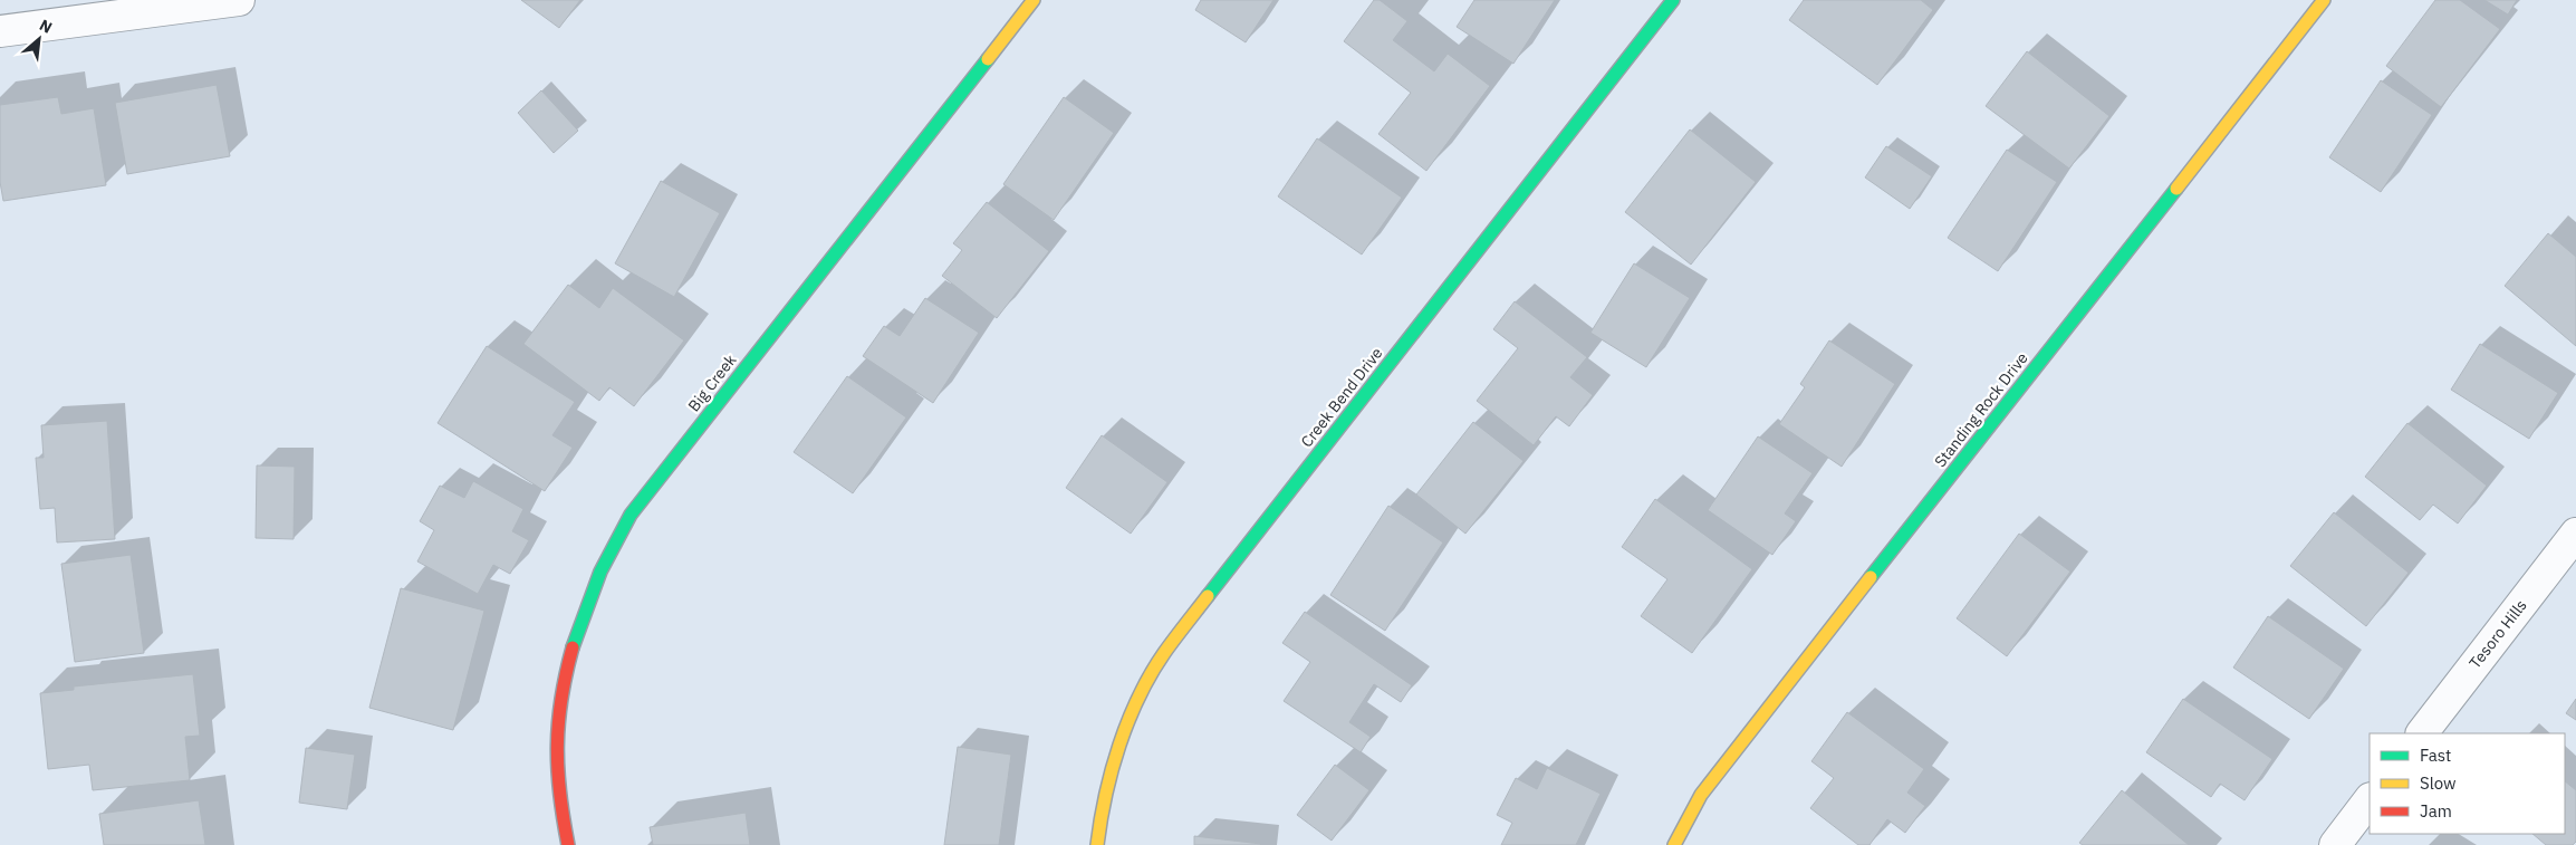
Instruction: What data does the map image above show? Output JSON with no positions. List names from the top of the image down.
{
  "streets": {
    "street": [
      "Big Creek",
      "Creek Bend Drive",
      "Standing Rock Drive",
      "Tesoro Hills"
    ]
  },
  "legend": ["Fast", "Slow", "Jam"],
  "north": "top right"
}
